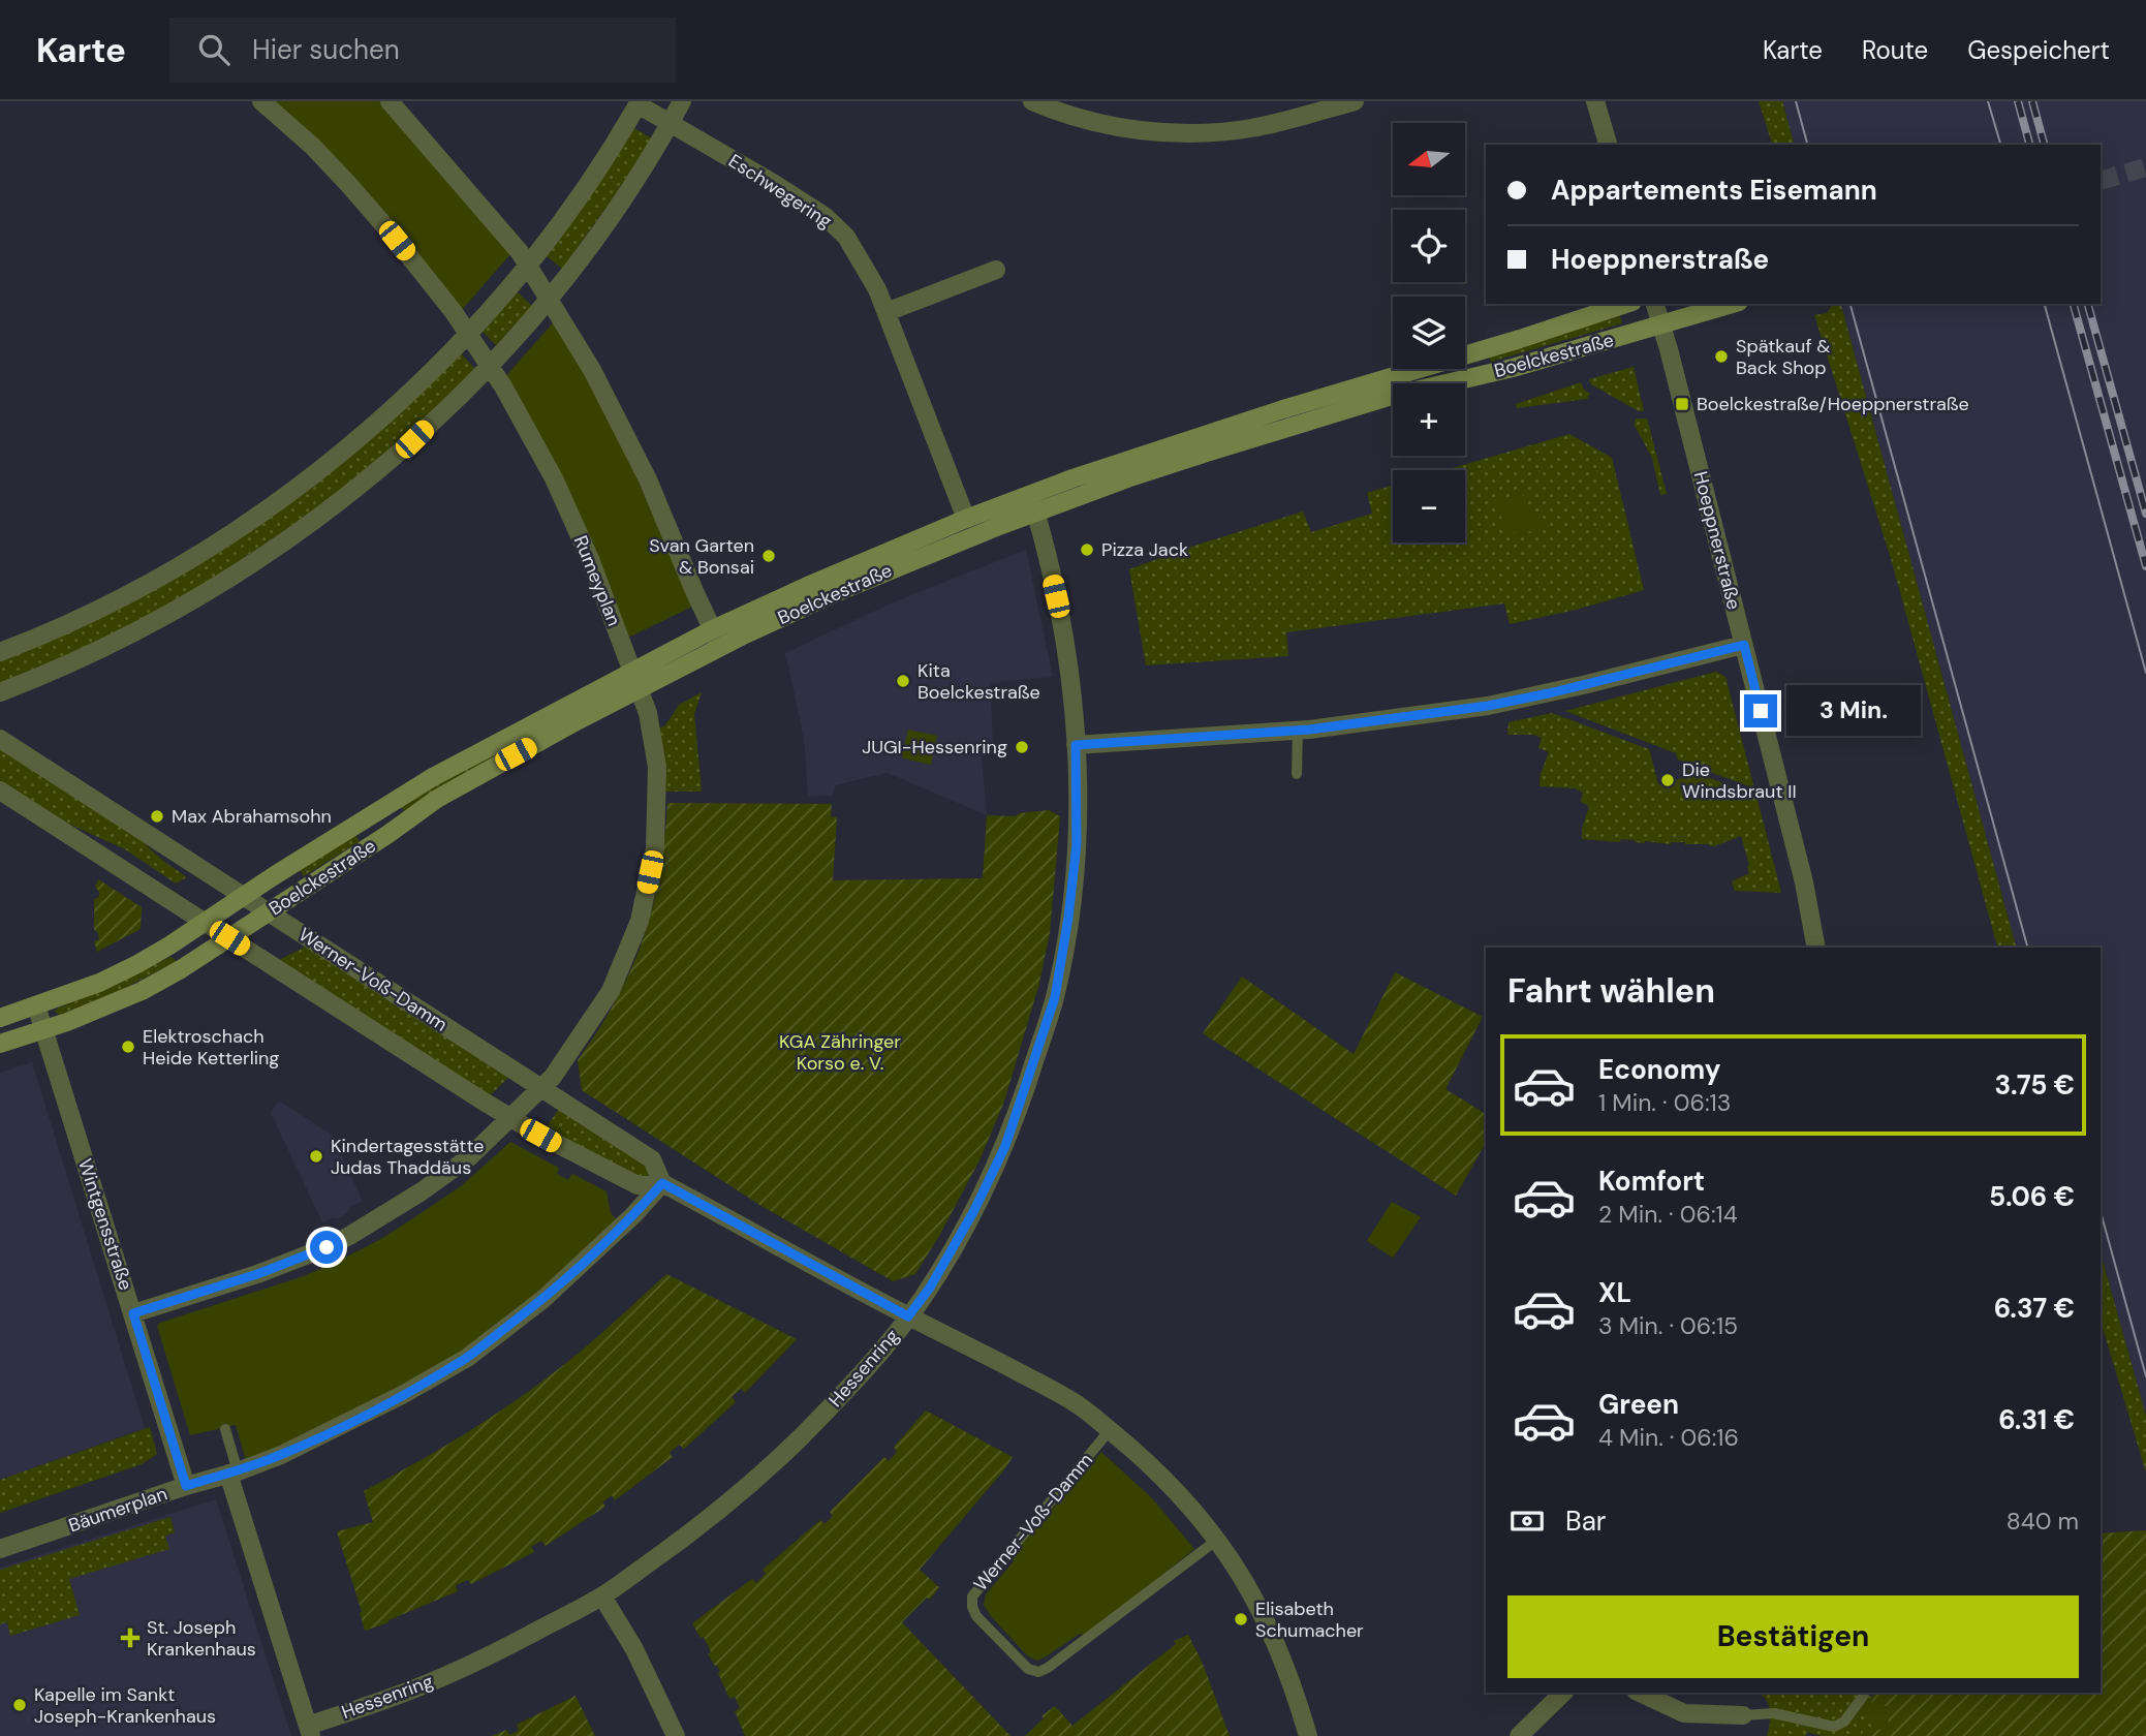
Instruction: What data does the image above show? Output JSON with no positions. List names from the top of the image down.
{
  "streets": {
    "main road": ["Boelckestraße"],
    "street": [
      "Eschwegering",
      "Hoeppnerstraße",
      "Rumeyplan",
      "Werner-Voß-Damm",
      "Wintgensstraße",
      "Hessenring",
      "Bäumerplan"
    ]
  },
  "crossings": [
    ["Eschwegering", "Boelckestraße"],
    ["Boelckestraße", "Hoeppnerstraße"],
    ["Boelckestraße", "Rumeyplan"],
    ["Boelckestraße", "Werner-Voß-Damm"],
    ["Boelckestraße", "Wintgensstraße"],
    ["Boelckestraße", "Hessenring"],
    ["Rumeyplan", "Werner-Voß-Damm"],
    ["Werner-Voß-Damm", "Hessenring"],
    ["Werner-Voß-Damm", "Bäumerplan"],
    ["Wintgensstraße", "Bäumerplan"]
  ],
  "parks": ["KGA Zähringer Korso e. V."],
  "places": {
    "other": [
      "Spätkauf & Back Shop",
      "Pizza Jack",
      "Svan Garten & Bonsai",
      "Kita Boelckestraße",
      "JUGI-Hessenring",
      "Die Windsbraut II",
      "Max Abrahamsohn",
      "Elektroschach Heide Ketterling",
      "Kindertagesstätte Judas Thaddäus",
      "Elisabeth Schumacher",
      "Kapelle im Sankt Joseph-Krankenhaus"
    ],
    "transit": ["Boelckestraße/Hoeppnerstraße"],
    "health": ["St. Joseph Krankenhaus"]
  },
  "north": "left",
  "page": {
    "header": "Karte",
    "search": "Hier suchen",
    "nav": ["Karte", "Route", "Gespeichert"],
    "map_buttons": ["+", "−"],
    "banner": ["Appartements Eisemann", "Hoeppnerstraße"],
    "bubble": "3 Min.",
    "heading": "Fahrt wählen",
    "list": [
      {
        "name": "Economy",
        "note": "1 Min. · 06:13",
        "value": "3.75 €"
      },
      {
        "name": "Komfort",
        "note": "2 Min. · 06:14",
        "value": "5.06 €"
      },
      {
        "name": "XL",
        "note": "3 Min. · 06:15",
        "value": "6.37 €"
      },
      {
        "name": "Green",
        "note": "4 Min. · 06:16",
        "value": "6.31 €"
      }
    ],
    "pay": ["Bar", "840 m"],
    "buttons": "Bestätigen"
  }
}
